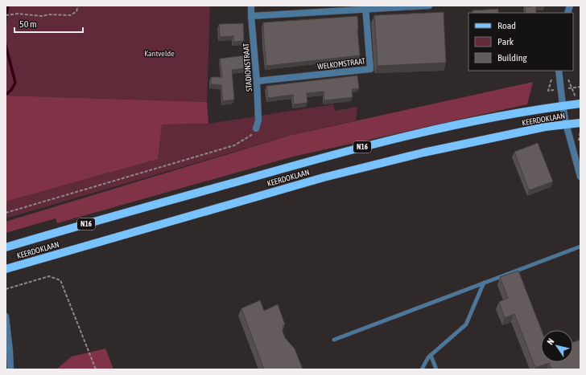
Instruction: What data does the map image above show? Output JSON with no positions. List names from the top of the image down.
{
  "streets": {
    "main road": ["KEERDOKLAAN", "N16"],
    "street": ["WELKOMSTRAAT", "STADIONSTRAAT"]
  },
  "crossings": [
    ["WELKOMSTRAAT", "STADIONSTRAAT"]
  ],
  "parks": ["Kantvelde"],
  "legend": ["Road", "Park", "Building"],
  "scale_bar": "50 m",
  "north": "top left"
}
